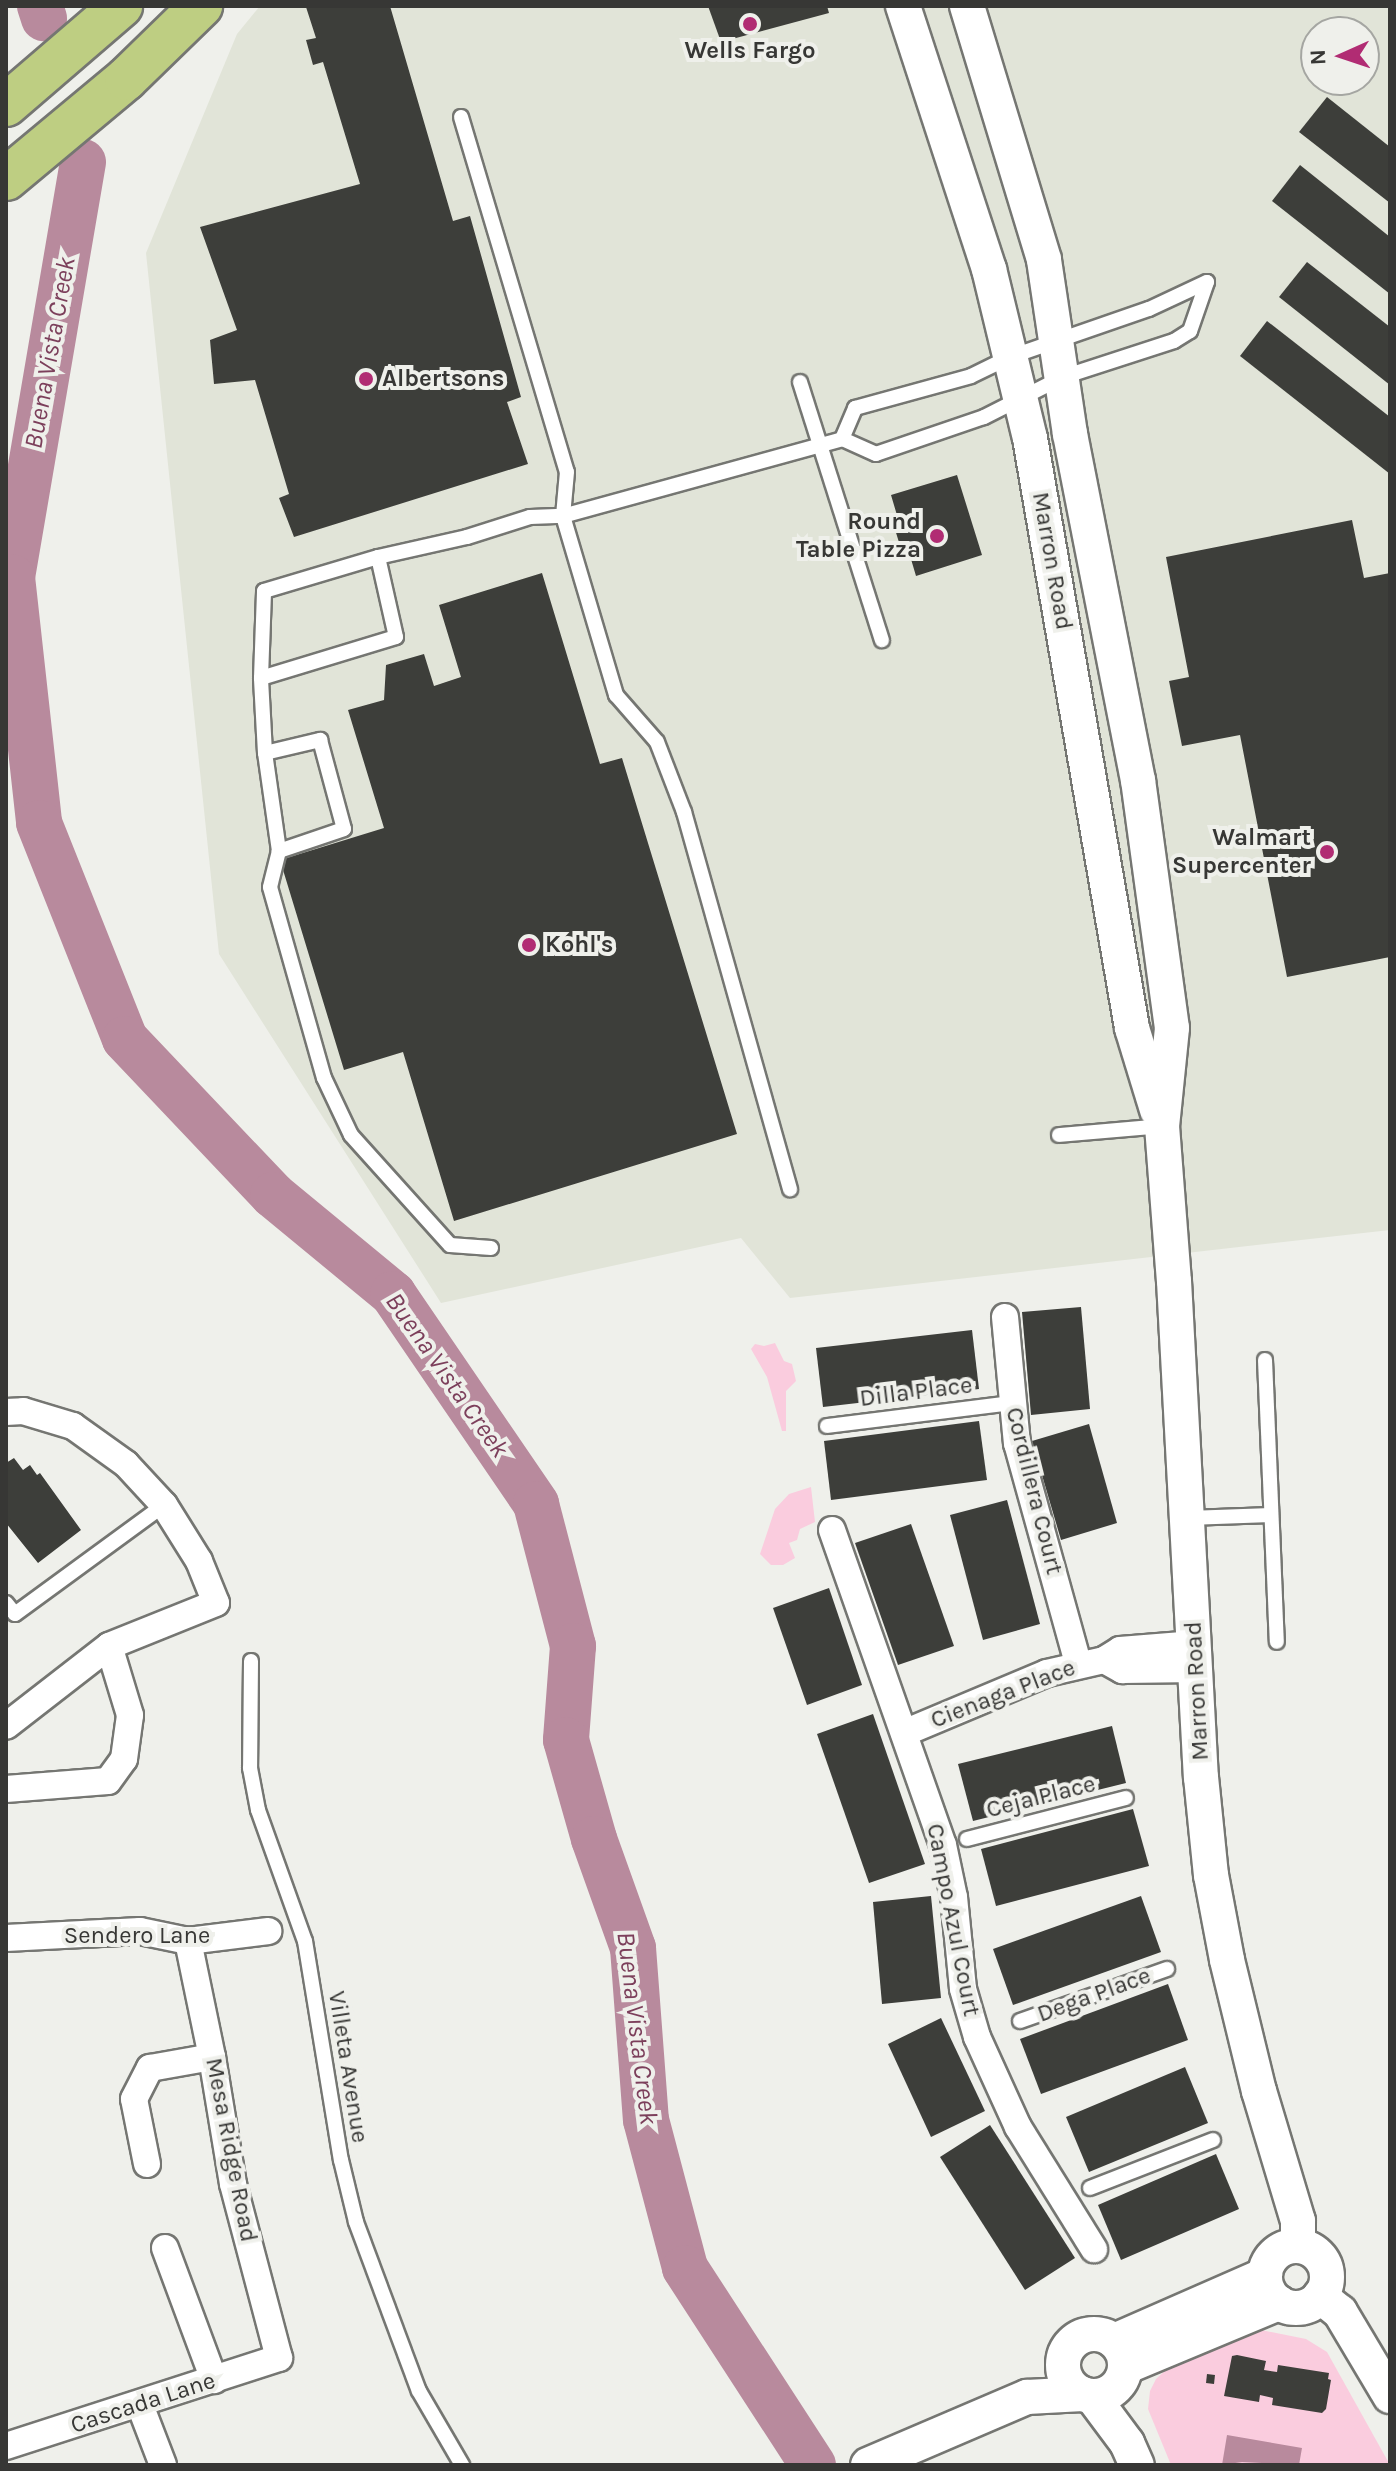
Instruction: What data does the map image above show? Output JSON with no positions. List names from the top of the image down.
{
  "streets": {
    "street": [
      "Marron Road",
      "Cordillera Court",
      "Cienaga Place",
      "Campo Azul Court",
      "Sendero Lane",
      "Mesa Ridge Road",
      "Cascada Lane"
    ],
    "lane": [
      "Dilla Place",
      "Ceja Place",
      "Dega Place",
      "Villeta Avenue"
    ]
  },
  "crossings": [
    ["Marron Road", "Cienaga Place"],
    ["Dilla Place", "Cordillera Court"],
    ["Cordillera Court", "Cienaga Place"],
    ["Cienaga Place", "Campo Azul Court"],
    ["Ceja Place", "Campo Azul Court"],
    ["Sendero Lane", "Mesa Ridge Road"],
    ["Mesa Ridge Road", "Cascada Lane"]
  ],
  "water": ["Buena Vista Creek"],
  "places": [
    "Wells Fargo",
    "Albertsons",
    "Round Table Pizza",
    "Walmart Supercenter",
    "Kohl's"
  ],
  "north": "left"
}
